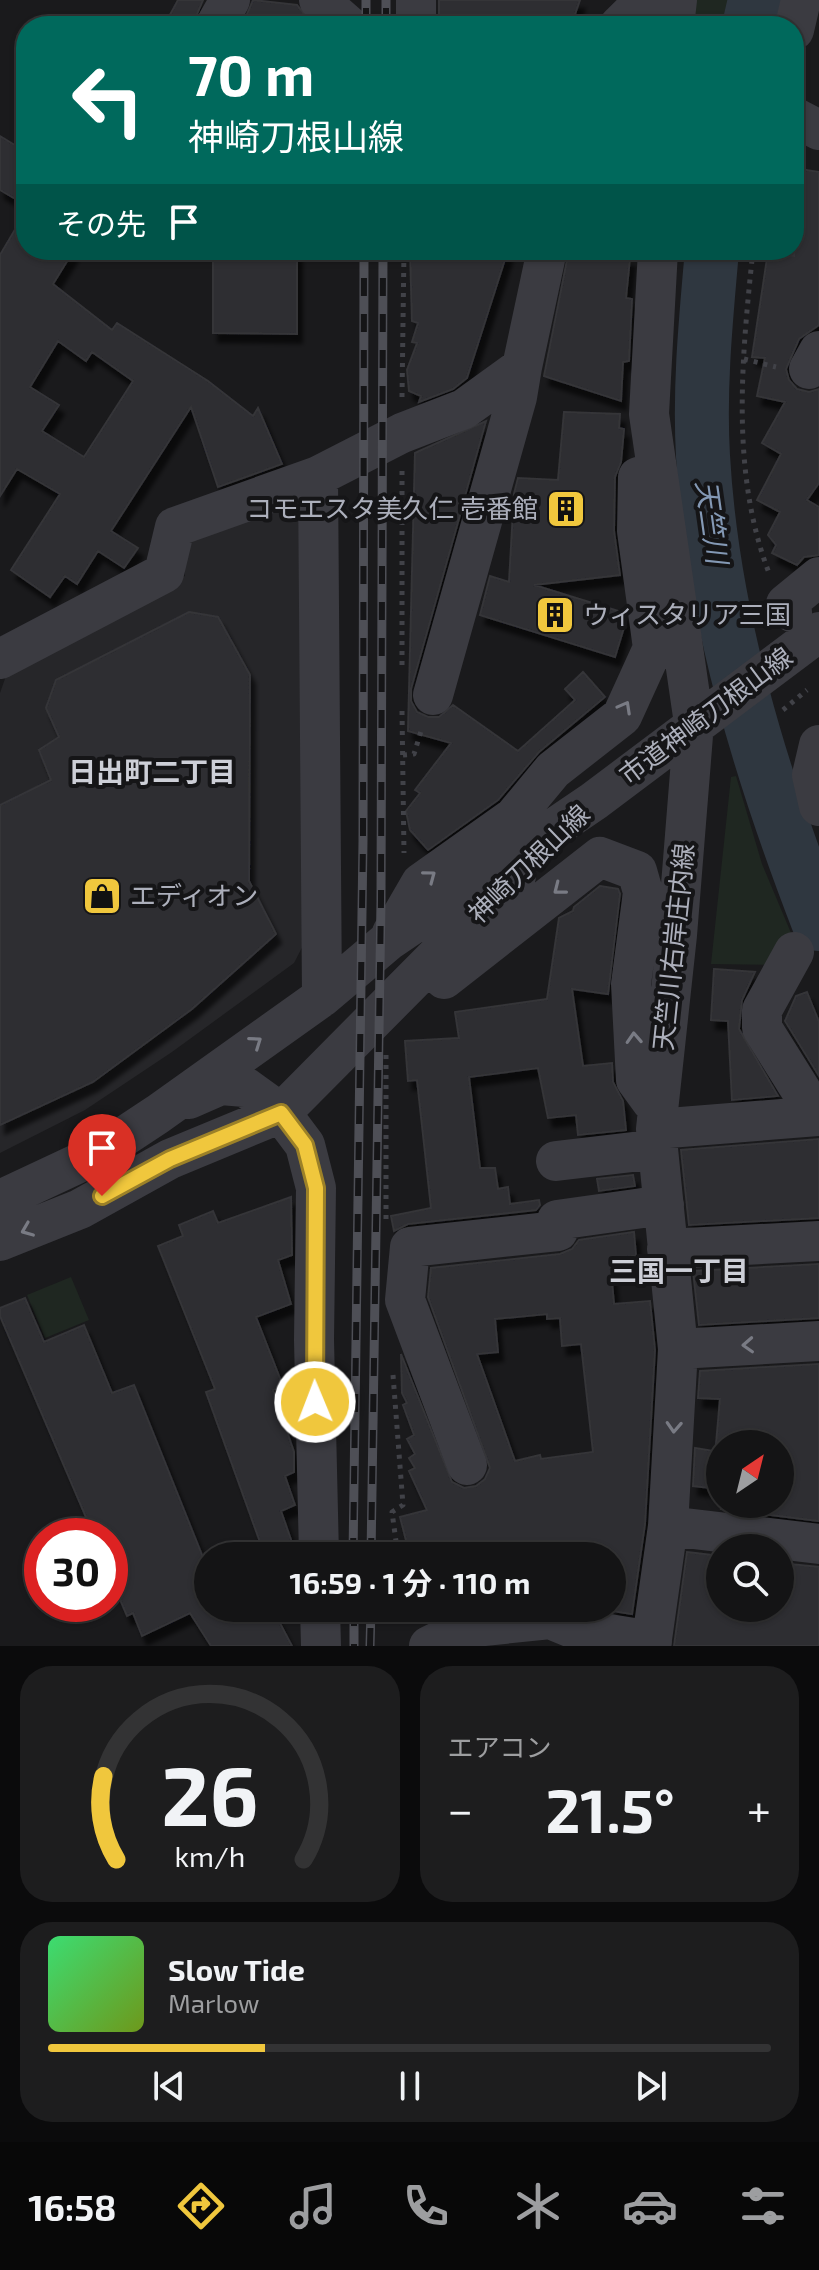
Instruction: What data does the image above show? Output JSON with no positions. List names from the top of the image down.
{
  "streets": {
    "street": ["市道神崎刀根山線", "神崎刀根山線", "天竺川右岸庄内線"]
  },
  "crossings": [
    ["市道神崎刀根山線", "神崎刀根山線"],
    ["市道神崎刀根山線", "天竺川右岸庄内線"]
  ],
  "districts": ["日出町二丁目", "三国一丁目"],
  "water": ["天竺川"],
  "places": {
    "building": ["コモエスタ美久仁 壱番館", "ウィスタリア三国"],
    "shop": ["エディオン"]
  },
  "north": "top right",
  "page": {
    "turn": ["70 m", "神崎刀根山線"],
    "then": "その先",
    "limit": "30",
    "trip": "16:59 · 1 分 · 110 m",
    "tile": "エアコン",
    "heat": ["−", "21.5°", "+"],
    "song": ["Slow Tide", "Marlow"],
    "tabs": "16:58",
    "gauge": ["26", "km/h"]
  }
}
